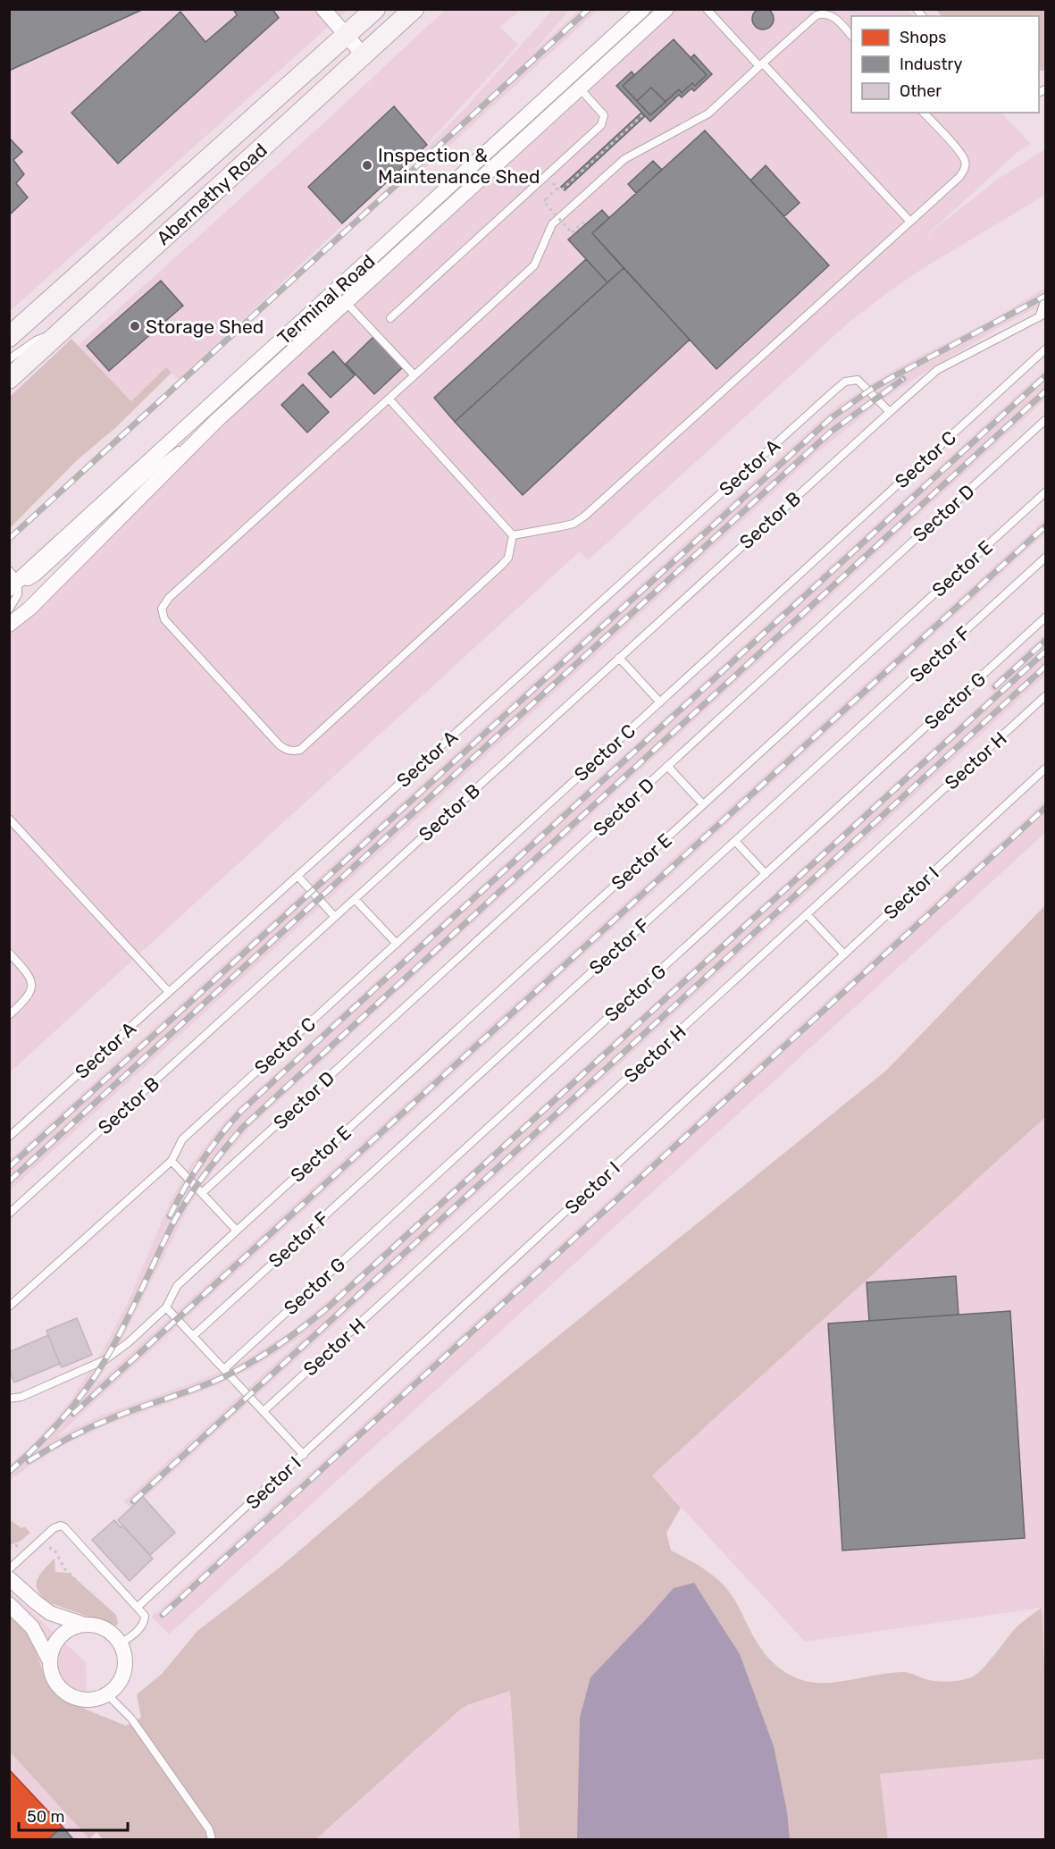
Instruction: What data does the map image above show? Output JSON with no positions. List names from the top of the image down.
{
  "streets": {
    "main road": ["Abernethy Road"],
    "street": ["Terminal Road"],
    "lane": [
      "Sector C",
      "Sector A",
      "Sector D",
      "Sector B",
      "Sector E",
      "Sector F",
      "Sector G",
      "Sector H",
      "Sector I"
    ]
  },
  "crossings": [
    ["Sector A", "Sector B"]
  ],
  "places": ["Inspection & Maintenance Shed", "Storage Shed"],
  "legend": ["Shops", "Industry", "Other"],
  "scale_bar": "50 m"
}
